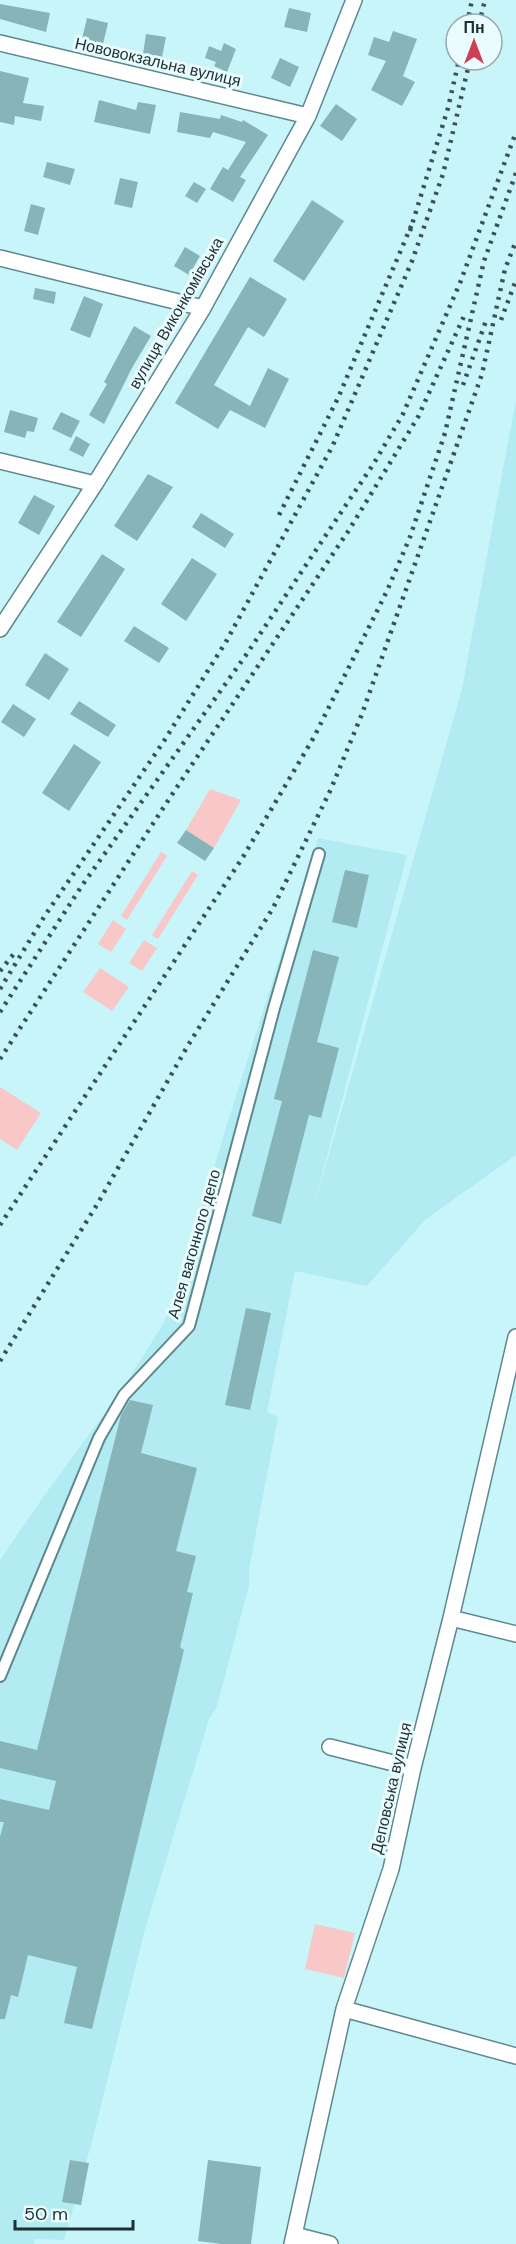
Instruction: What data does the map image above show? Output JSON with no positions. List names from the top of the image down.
{
  "streets": {
    "street": [
      "Нововокзальна вулиця",
      "вулиця Виконкомівська",
      "Алея вагонного депо",
      "Деповська вулиця"
    ]
  },
  "crossings": [
    ["Нововокзальна вулиця", "вулиця Виконкомівська"]
  ],
  "scale_bar": "50 m",
  "north": "top"
}
